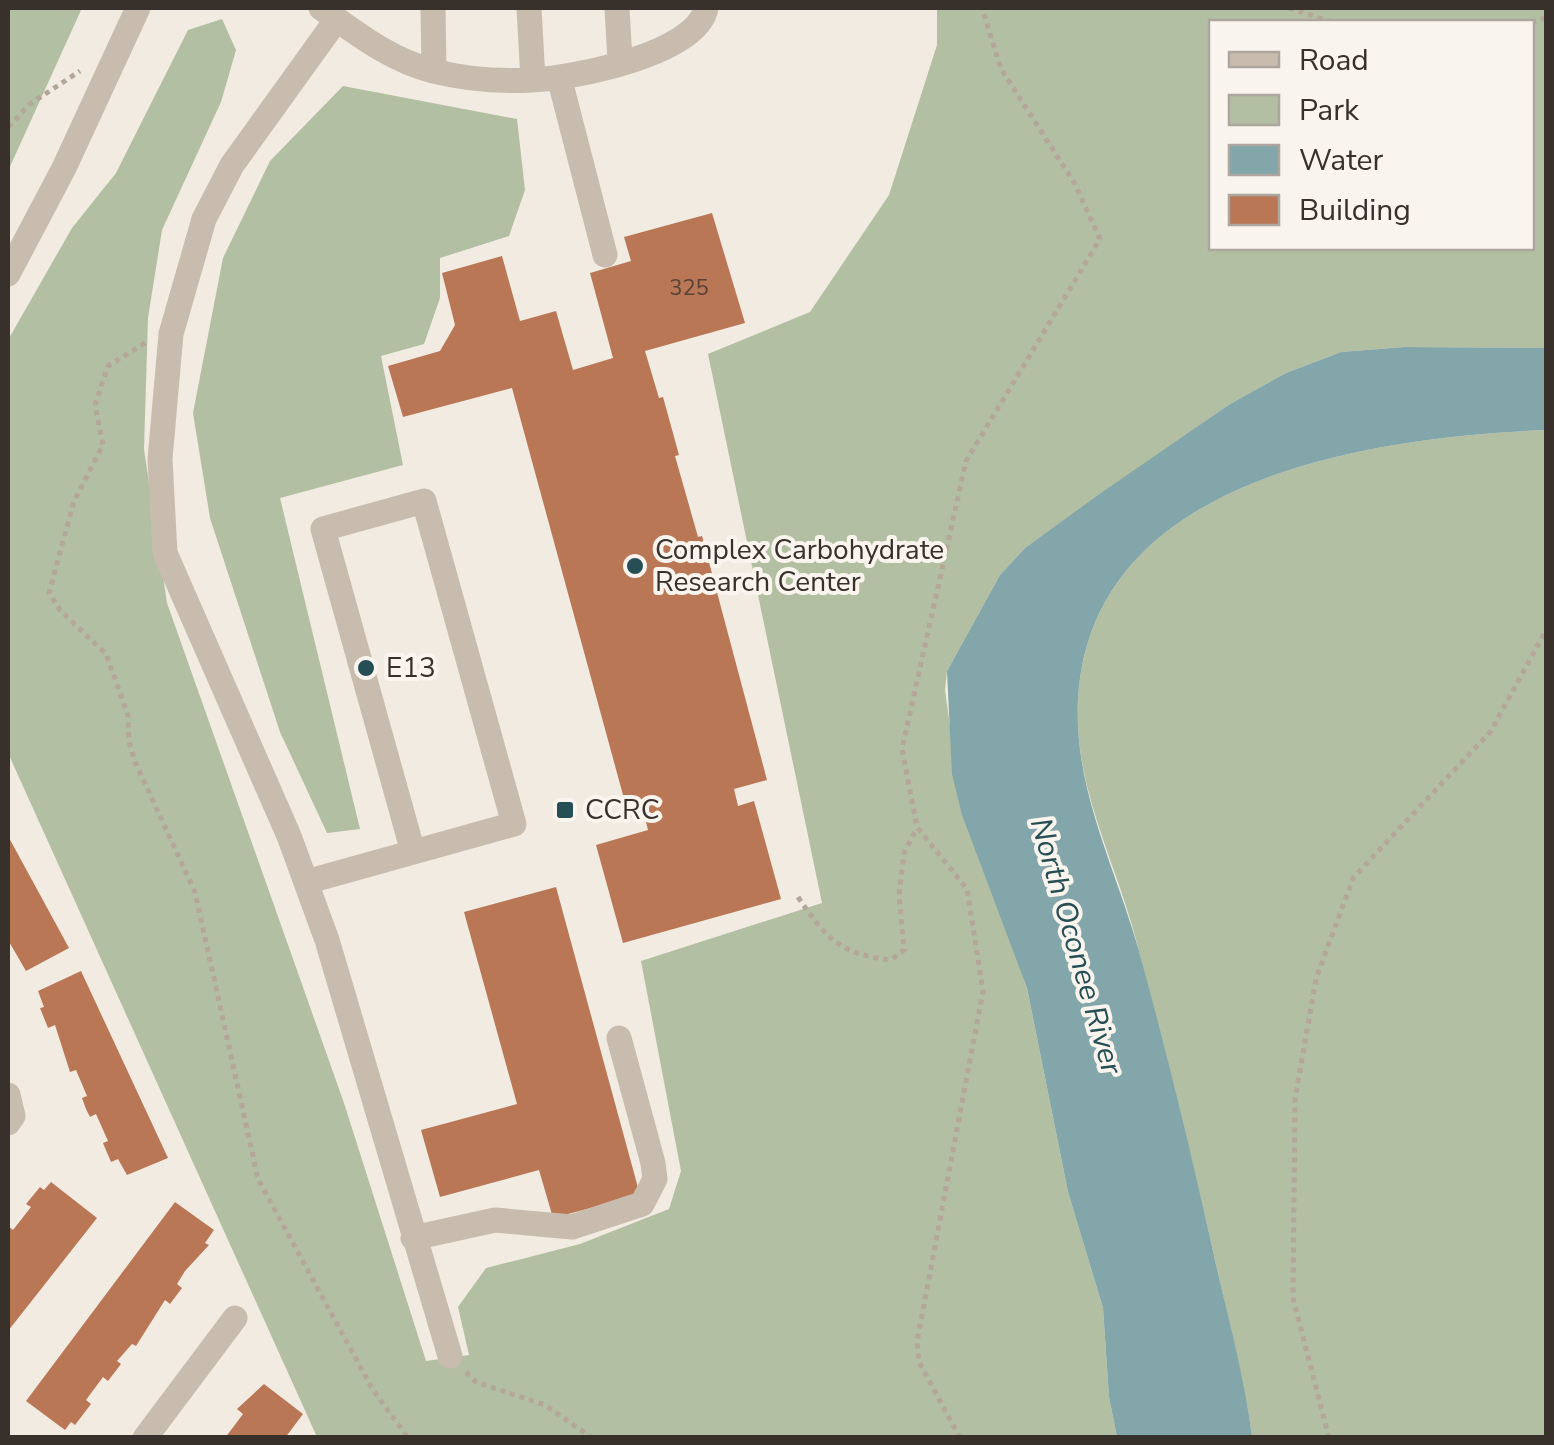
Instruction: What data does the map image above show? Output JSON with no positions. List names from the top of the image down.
{
  "water": ["North Oconee River"],
  "places": {
    "other": ["Complex Carbohydrate Research Center", "E13"],
    "transit": ["CCRC"]
  },
  "house_numbers": ["325"],
  "legend": [
    "Road",
    "Park",
    "Water",
    "Building"
  ]
}
